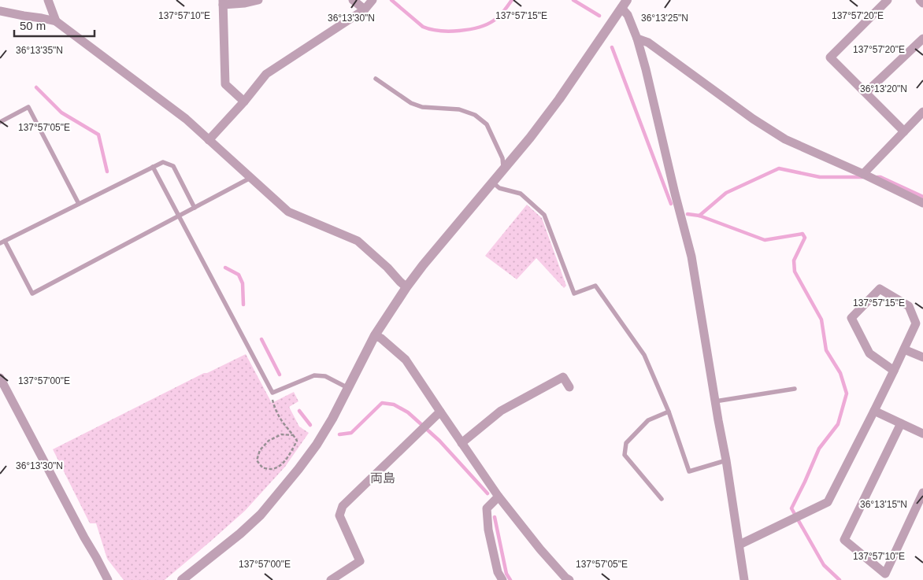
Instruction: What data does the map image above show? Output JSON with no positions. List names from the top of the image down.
{
  "districts": ["両島"],
  "scale_bar": "50 m",
  "coordinates": [
    "137°57'10\"E",
    "137°57'15\"E",
    "137°57'20\"E",
    "36°13'30\"N",
    "36°13'25\"N",
    "36°13'35\"N",
    "36°13'20\"N",
    "137°57'05\"E",
    "137°57'00\"E",
    "36°13'15\"N"
  ]
}
